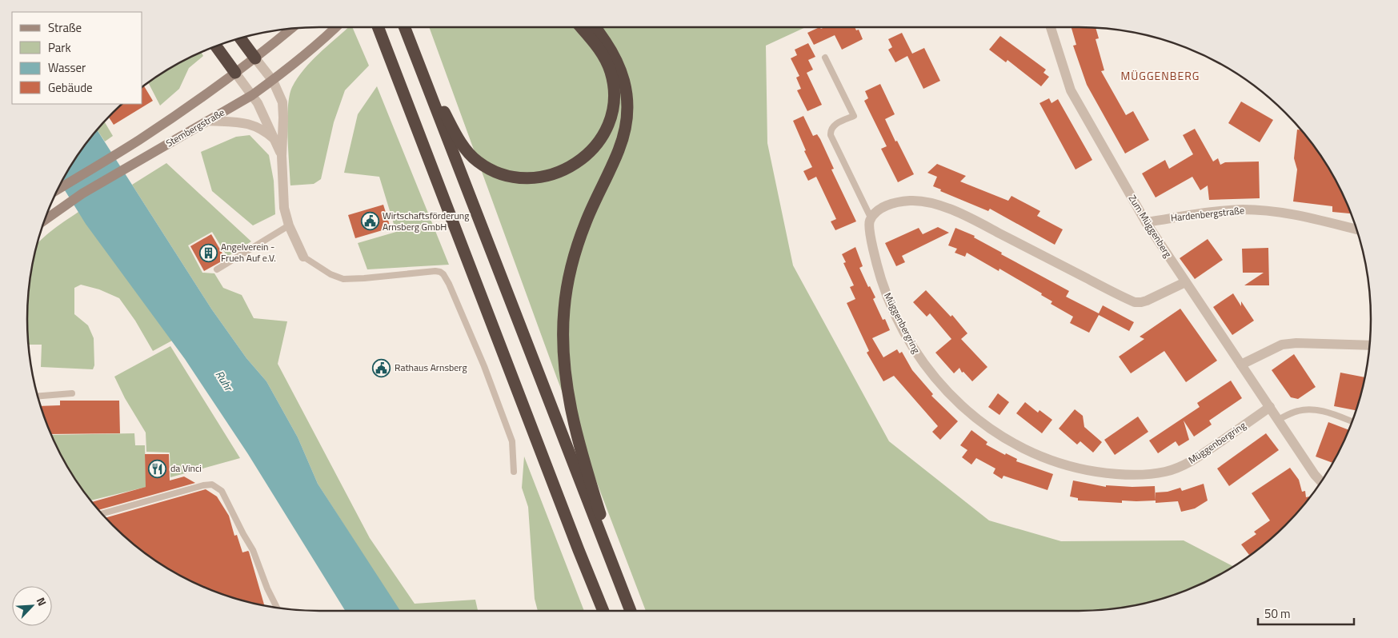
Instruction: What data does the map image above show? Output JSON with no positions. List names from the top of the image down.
{
  "streets": {
    "main road": ["Stembergstraße"],
    "street": ["Hardenbergstraße", "Zum Müggenberg", "Müggenbergring"]
  },
  "crossings": [
    ["Hardenbergstraße", "Zum Müggenberg"],
    ["Zum Müggenberg", "Müggenbergring"]
  ],
  "districts": ["MÜGGENBERG"],
  "water": ["Ruhr"],
  "places": {
    "public building": ["Wirtschaftsförderung Arnsberg GmbH", "Rathaus Arnsberg"],
    "building": ["Angelverein - Frueh Auf e.V."],
    "restaurant": ["da Vinci"]
  },
  "legend": [
    "Straße",
    "Park",
    "Wasser",
    "Gebäude"
  ],
  "scale_bar": "50 m",
  "north": "top right"
}
